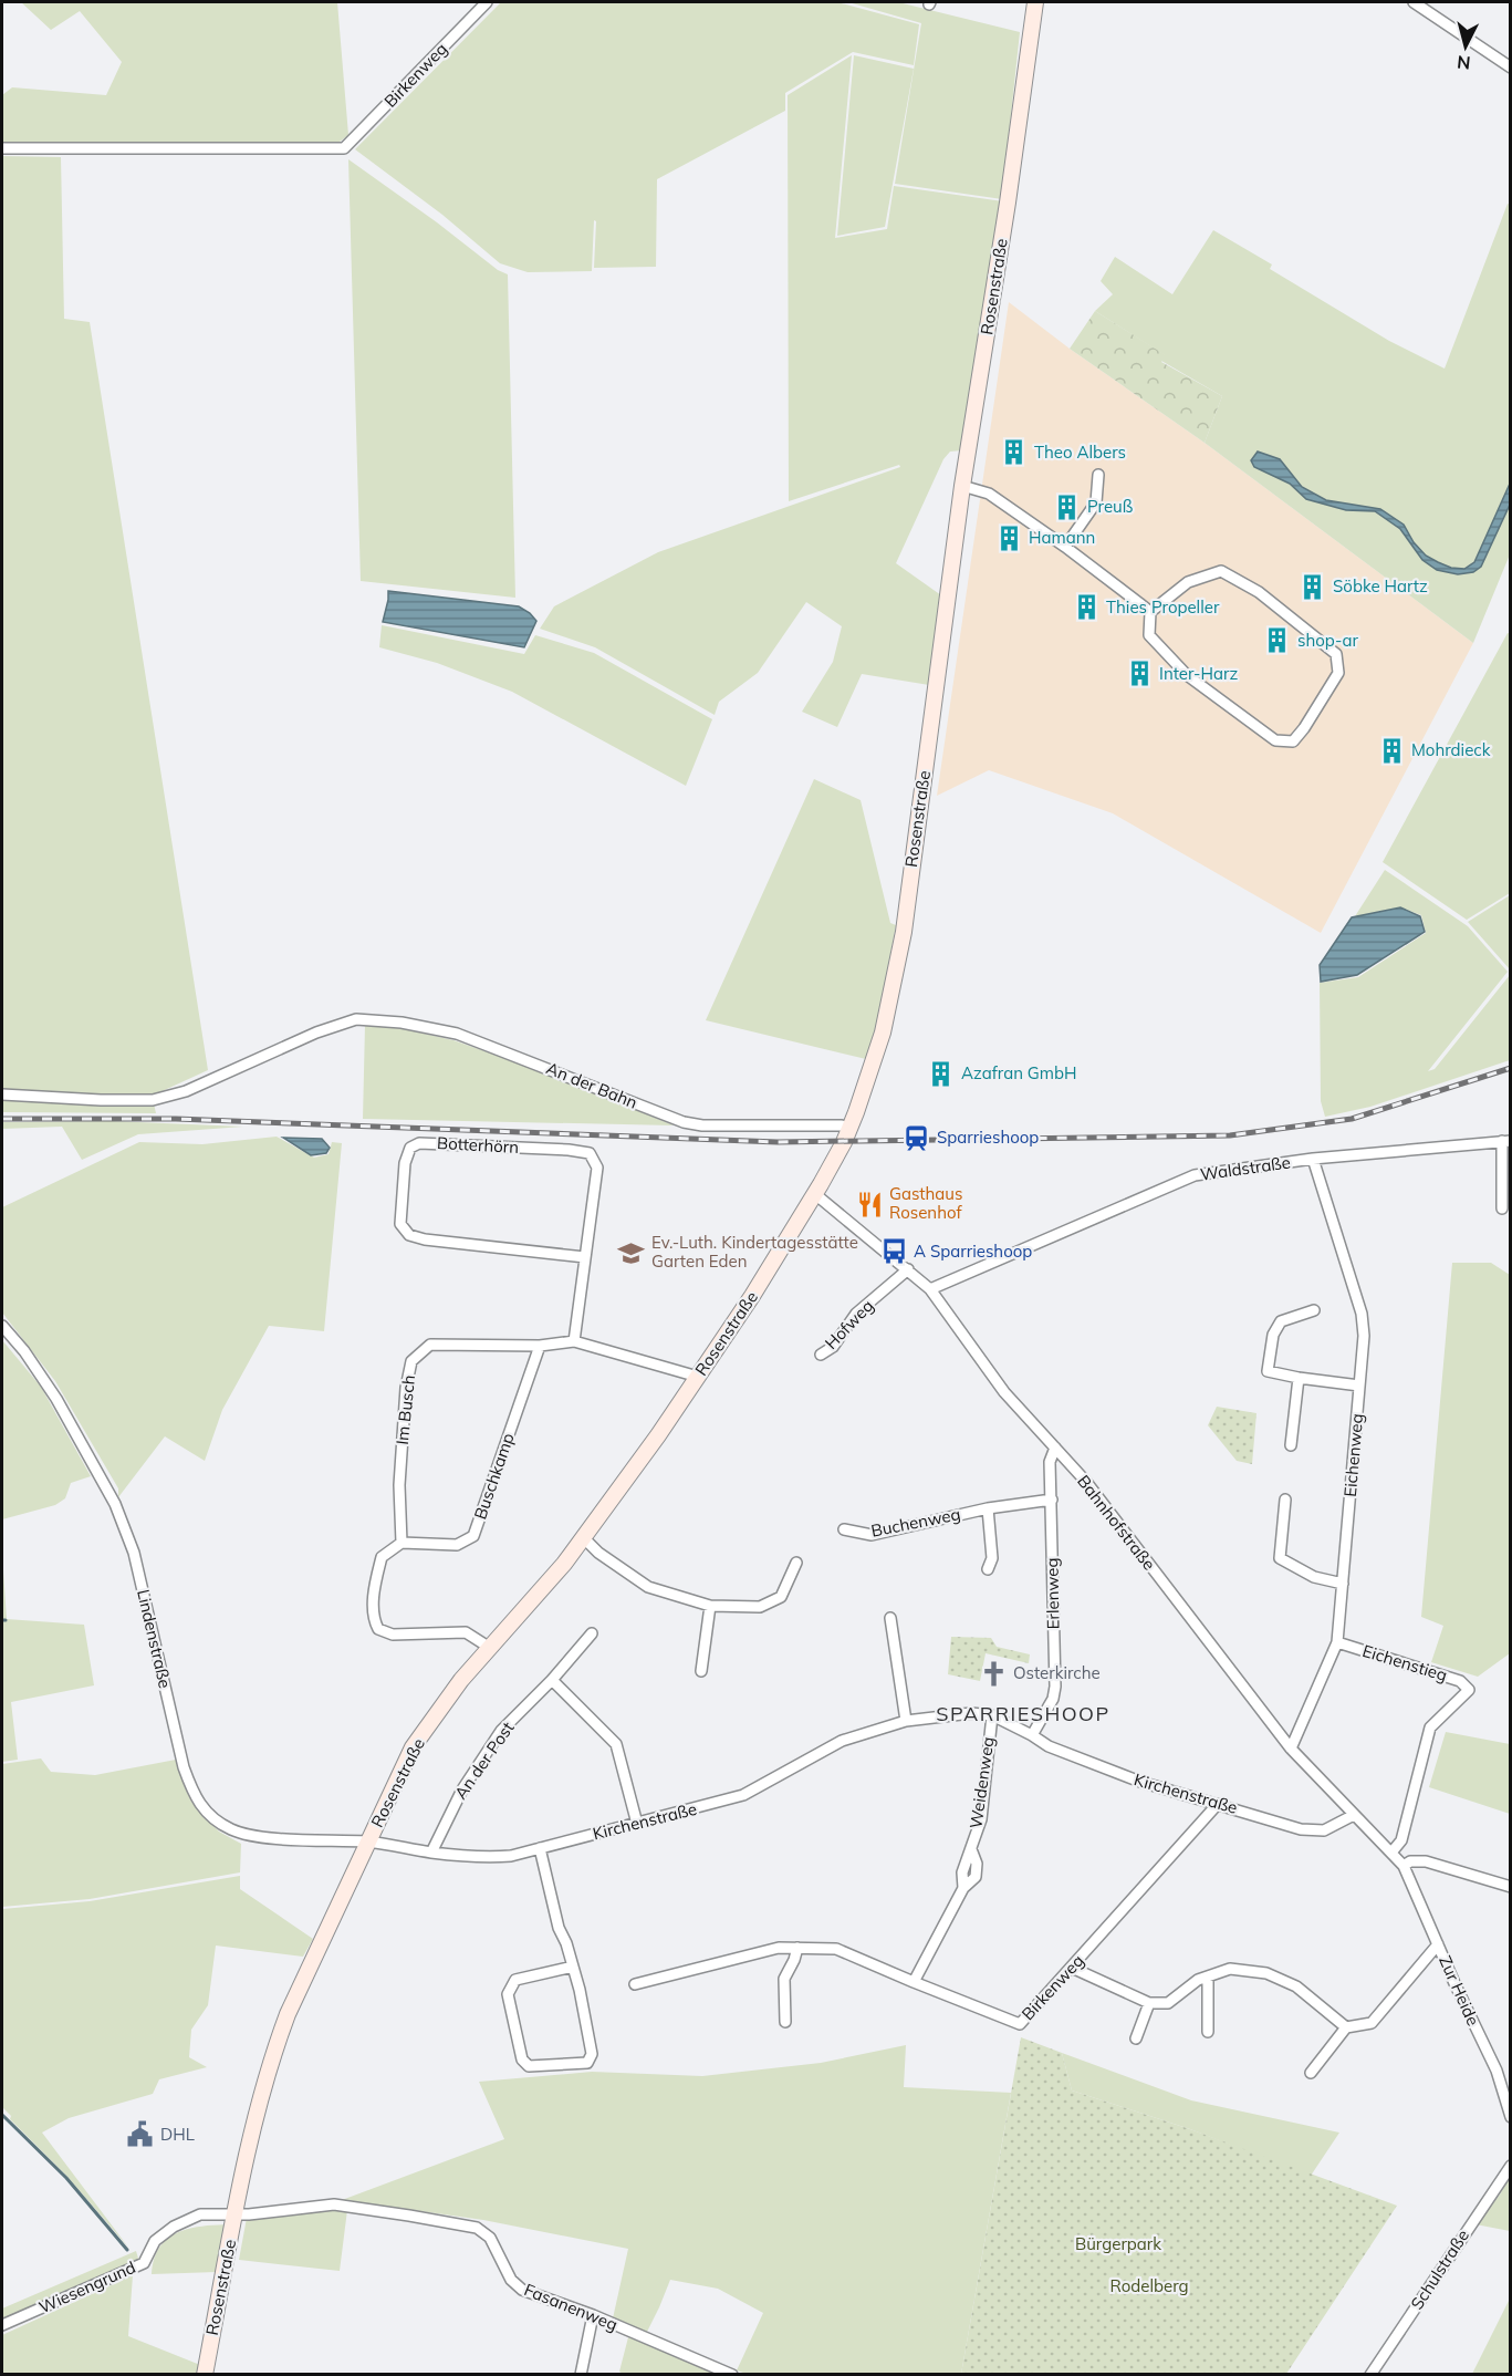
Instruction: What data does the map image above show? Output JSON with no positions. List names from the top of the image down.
{
  "streets": {
    "main road": ["Rosenstraße"],
    "street": [
      "Birkenweg",
      "An der Bahn",
      "Botterhörn",
      "Waldstraße",
      "Hofweg",
      "Im Busch",
      "Eichenweg",
      "Buschkamp",
      "Buchenweg",
      "Bahnhofstraße",
      "Erlenweg",
      "Lindenstraße",
      "Eichenstieg",
      "An der Post",
      "Weidenweg",
      "Kirchenstraße",
      "Zur Heide",
      "Schulstraße",
      "Wiesengrund",
      "Fasanenweg"
    ]
  },
  "crossings": [
    ["Birkenweg", "Weidenweg"],
    ["Birkenweg", "Kirchenstraße"],
    ["Rosenstraße", "An der Bahn"],
    ["Rosenstraße", "Im Busch"],
    ["Rosenstraße", "Bahnhofstraße"],
    ["Rosenstraße", "Lindenstraße"],
    ["Rosenstraße", "Kirchenstraße"],
    ["Rosenstraße", "Wiesengrund"],
    ["Rosenstraße", "Fasanenweg"],
    ["Botterhörn", "Im Busch"],
    ["Waldstraße", "Eichenweg"],
    ["Waldstraße", "Bahnhofstraße"],
    ["Hofweg", "Bahnhofstraße"],
    ["Im Busch", "Buschkamp"],
    ["Eichenweg", "Bahnhofstraße"],
    ["Eichenweg", "Eichenstieg"],
    ["Buchenweg", "Erlenweg"],
    ["Bahnhofstraße", "Erlenweg"],
    ["Bahnhofstraße", "Eichenstieg"],
    ["Bahnhofstraße", "Kirchenstraße"],
    ["Bahnhofstraße", "Zur Heide"],
    ["Erlenweg", "Kirchenstraße"],
    ["Lindenstraße", "Kirchenstraße"],
    ["An der Post", "Kirchenstraße"],
    ["Weidenweg", "Kirchenstraße"],
    ["Wiesengrund", "Fasanenweg"]
  ],
  "districts": ["SPARRIESHOOP"],
  "parks": ["Bürgerpark", "Rodelberg"],
  "places": {
    "building": [
      "Theo Albers",
      "Preuß",
      "Hamann",
      "Söbke Hartz",
      "Thies Propeller",
      "shop-ar",
      "Inter-Harz",
      "Mohrdieck",
      "Azafran GmbH"
    ],
    "station": ["Sparrieshoop"],
    "restaurant": ["Gasthaus Rosenhof"],
    "bus stop": ["A Sparrieshoop"],
    "school or university": ["Ev.-Luth. Kindertagesstätte Garten Eden"],
    "church": ["Osterkirche"],
    "public building": ["DHL"]
  },
  "north": "bottom"
}
